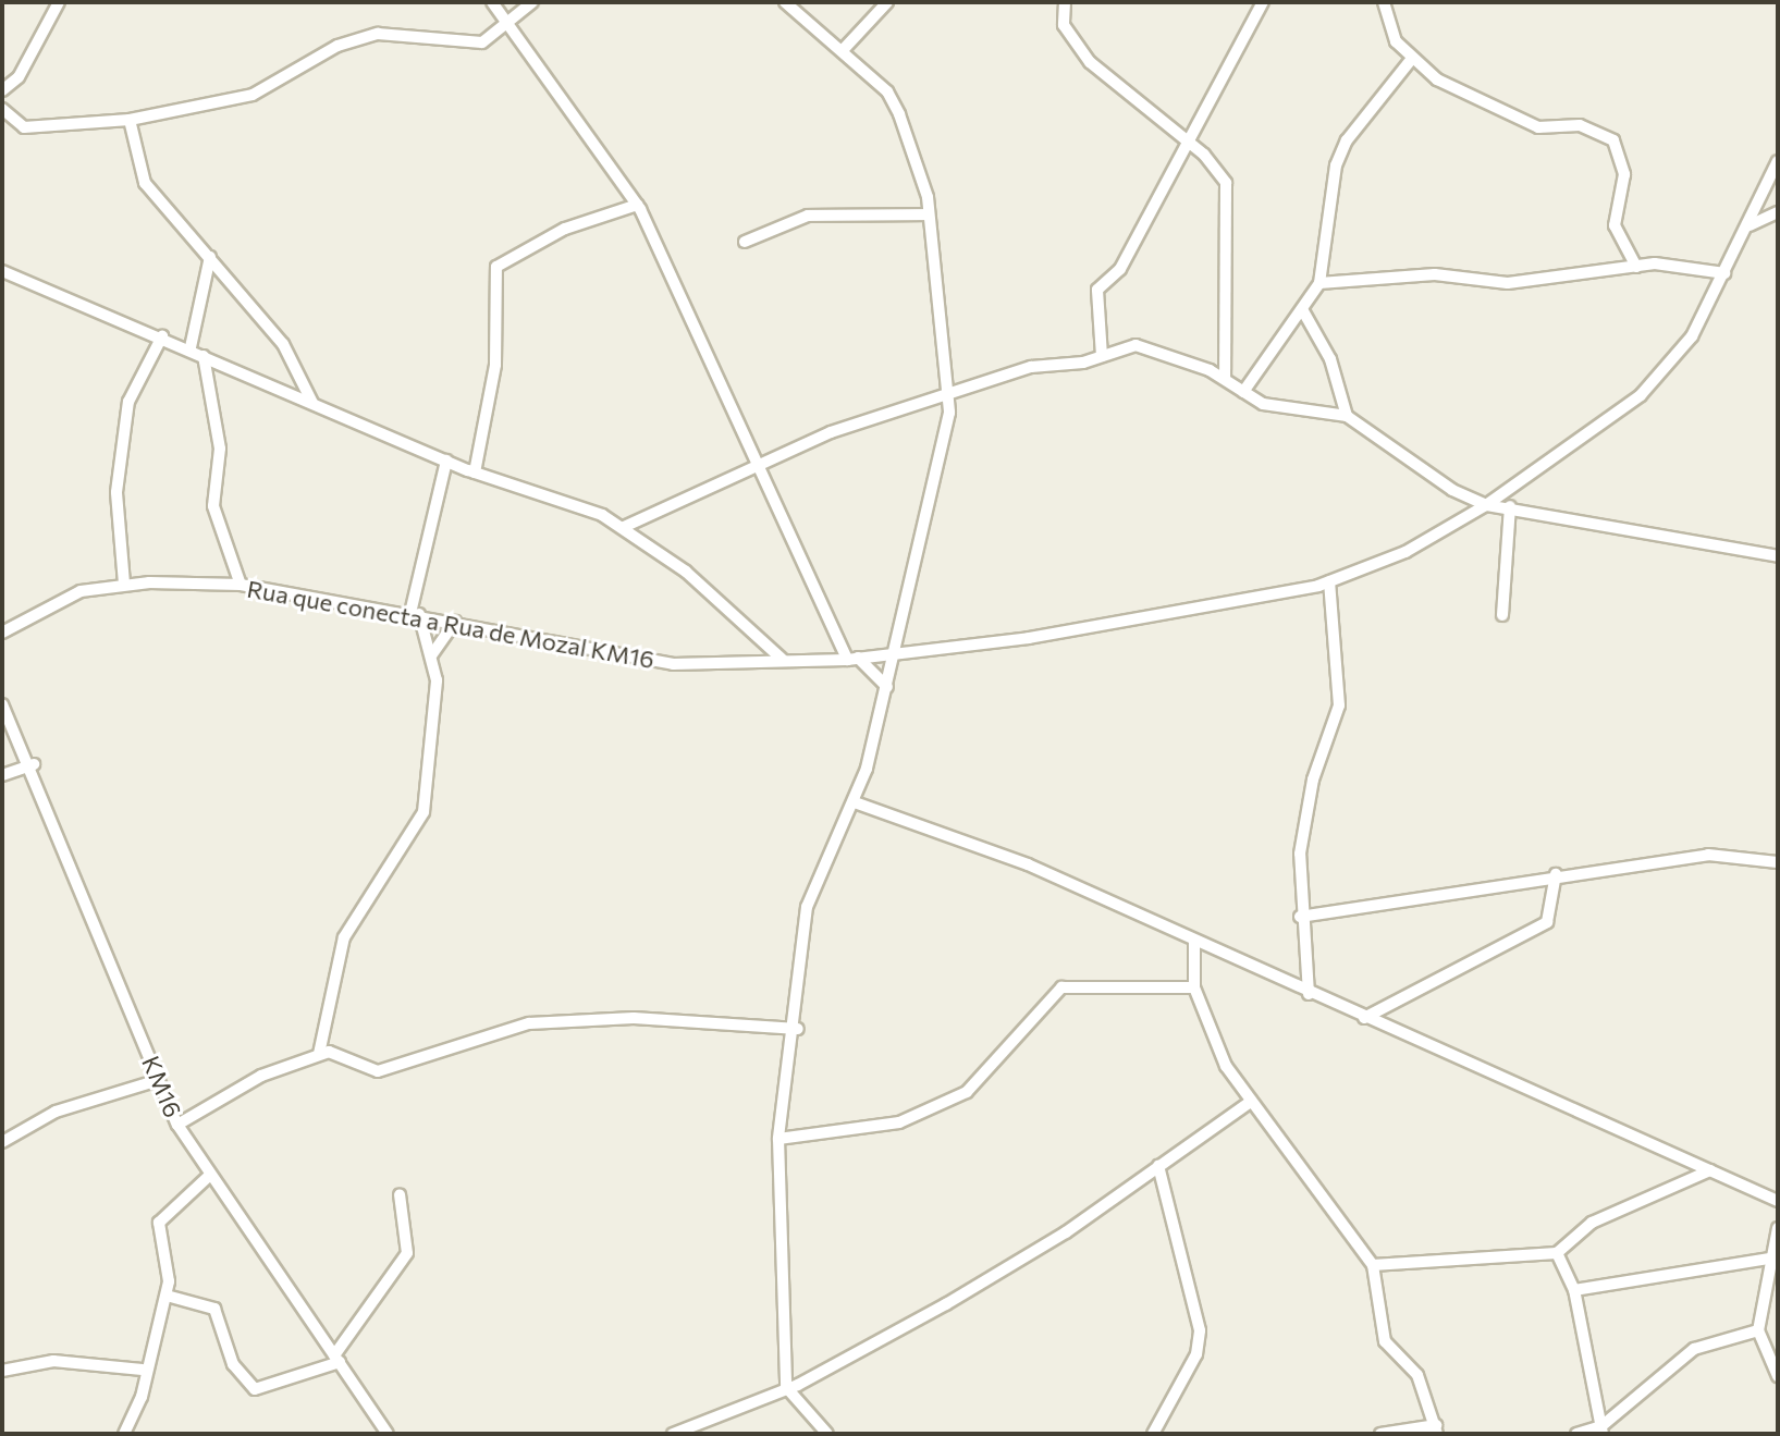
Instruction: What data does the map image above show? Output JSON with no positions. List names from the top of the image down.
{
  "streets": {
    "street": ["Rua que conecta a Rua de Mozal KM16", "KM16"]
  }
}
